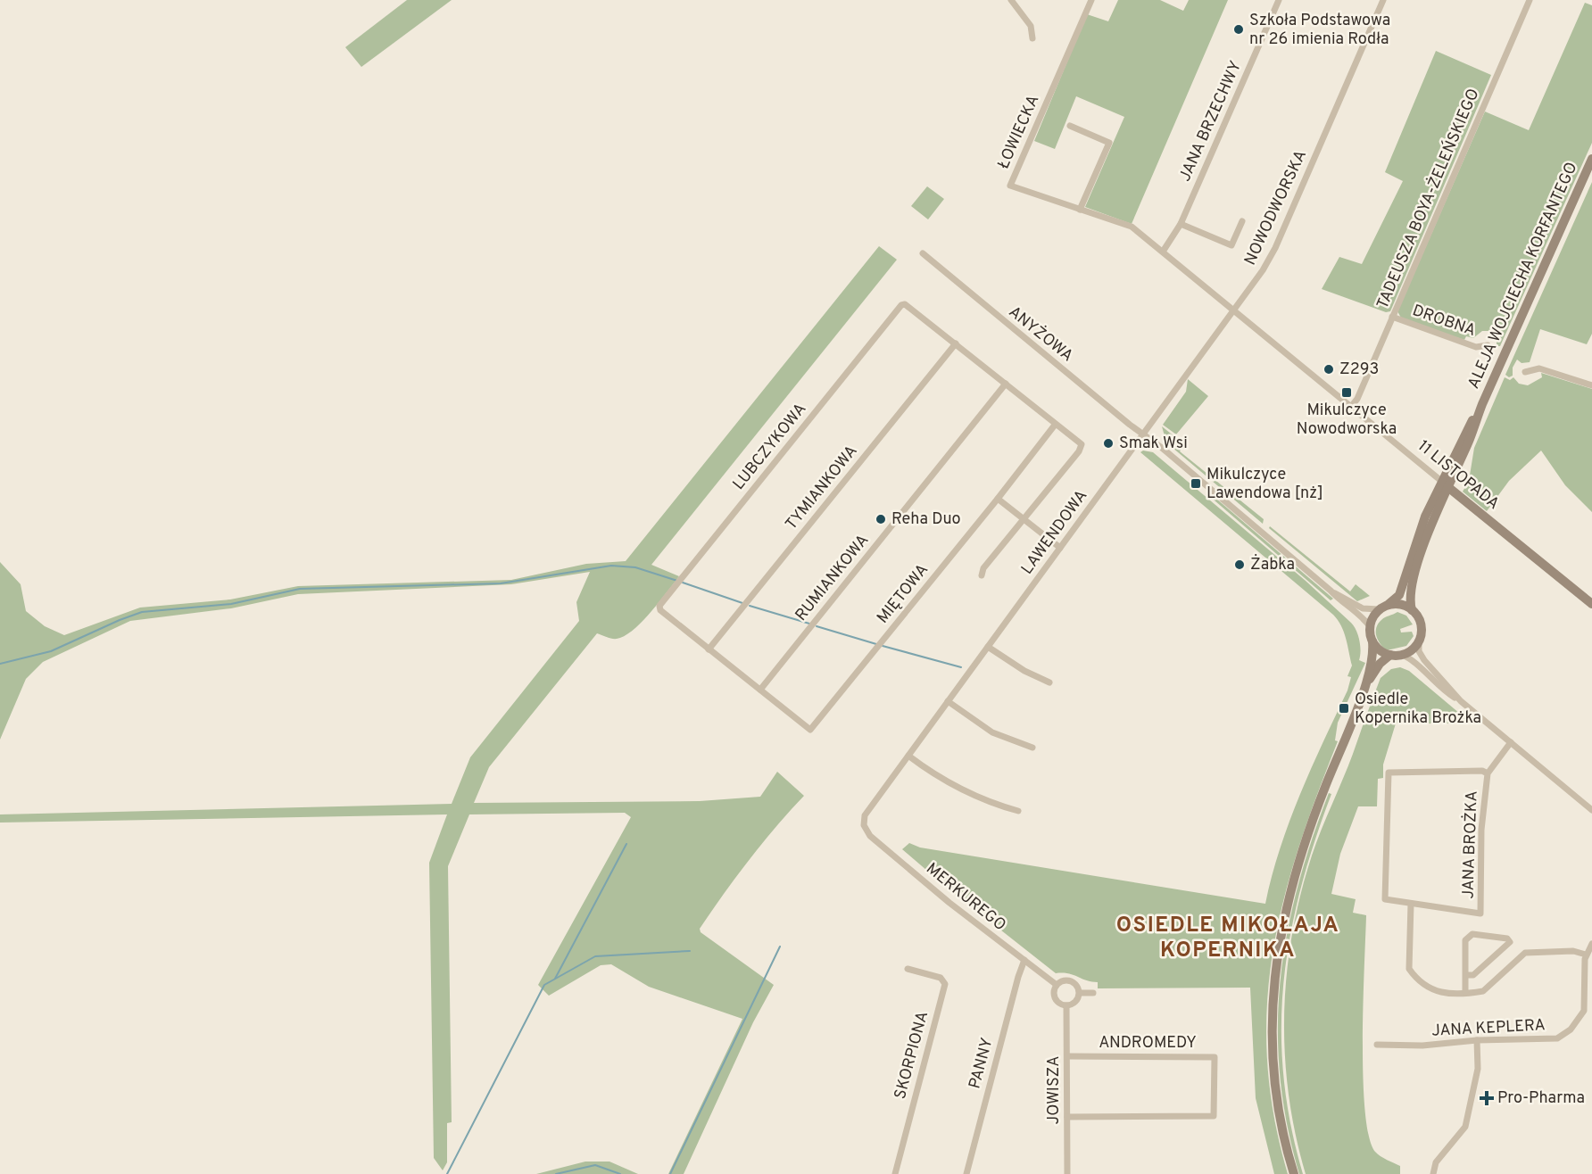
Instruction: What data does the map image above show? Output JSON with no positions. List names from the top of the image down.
{
  "streets": {
    "main road": ["ALEJA WOJCIECHA KORFANTEGO", "11 LISTOPADA"],
    "street": [
      "JANA BRZECHWY",
      "ŁOWIECKA",
      "TADEUSZA BOYA-ŻELEŃSKIEGO",
      "NOWODWORSKA",
      "DROBNA",
      "ANYŻOWA",
      "LUBCZYKOWA",
      "TYMIANKOWA",
      "LAWENDOWA",
      "RUMIANKOWA",
      "MIĘTOWA",
      "JANA BROŻKA",
      "MERKUREGO",
      "JANA KEPLERA",
      "ANDROMEDY",
      "SKORPIONA",
      "PANNY",
      "JOWISZA"
    ]
  },
  "crossings": [
    ["JANA BRZECHWY", "11 LISTOPADA"],
    ["ŁOWIECKA", "11 LISTOPADA"],
    ["TADEUSZA BOYA-ŻELEŃSKIEGO", "DROBNA"],
    ["TADEUSZA BOYA-ŻELEŃSKIEGO", "11 LISTOPADA"],
    ["NOWODWORSKA", "ANYŻOWA"],
    ["NOWODWORSKA", "11 LISTOPADA"],
    ["NOWODWORSKA", "LAWENDOWA"],
    ["ALEJA WOJCIECHA KORFANTEGO", "11 LISTOPADA"],
    ["ANYŻOWA", "LAWENDOWA"],
    ["LUBCZYKOWA", "TYMIANKOWA"],
    ["LUBCZYKOWA", "RUMIANKOWA"],
    ["LUBCZYKOWA", "MIĘTOWA"],
    ["LAWENDOWA", "MERKUREGO"],
    ["RUMIANKOWA", "MIĘTOWA"],
    ["MERKUREGO", "PANNY"],
    ["MERKUREGO", "JOWISZA"],
    ["ANDROMEDY", "JOWISZA"]
  ],
  "districts": ["OSIEDLE MIKOŁAJA KOPERNIKA"],
  "places": {
    "other": [
      "Szkoła Podstawowa nr 26 imienia Rodła",
      "Z293",
      "Smak Wsi",
      "Reha Duo",
      "Żabka"
    ],
    "transit": ["Mikulczyce Nowodworska", "Mikulczyce Lawendowa [nż]", "Osiedle Kopernika Brożka"],
    "health": ["Pro-Pharma"]
  }
}
